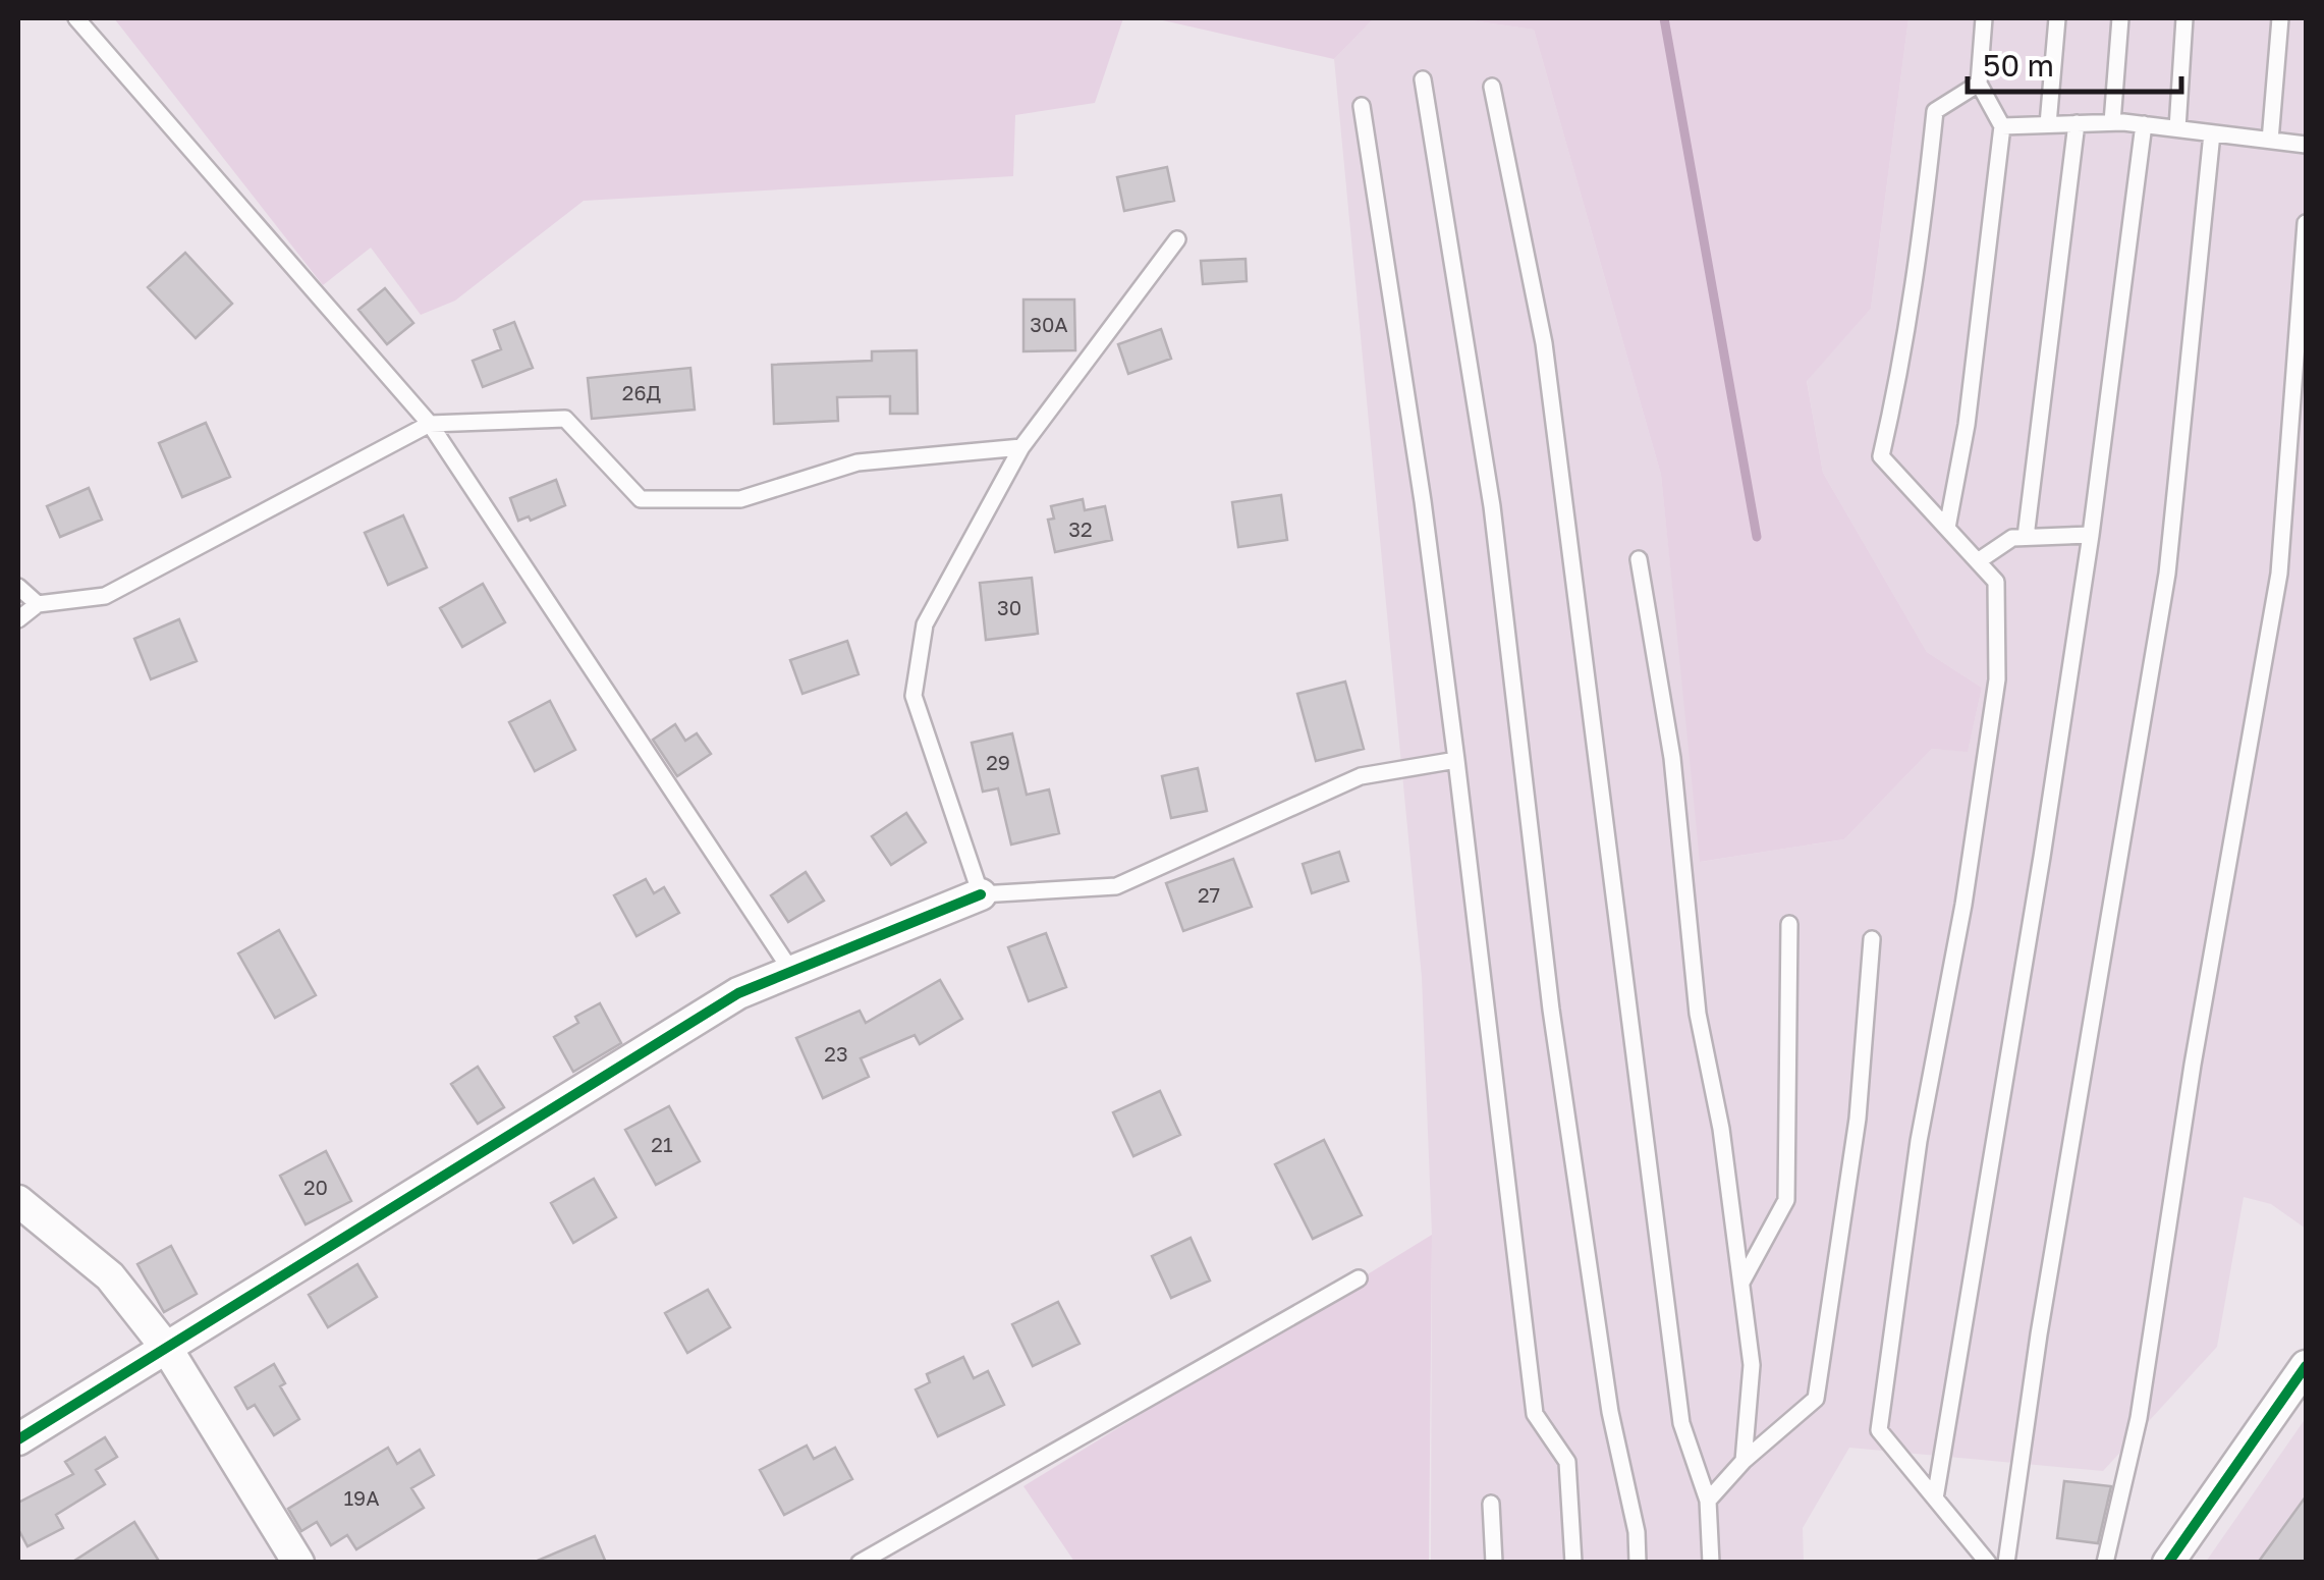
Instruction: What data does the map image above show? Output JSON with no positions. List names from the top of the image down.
{
  "house_numbers": [
    "30А",
    "26Д",
    "32",
    "30",
    "29",
    "27",
    "23",
    "21",
    "20",
    "19А"
  ],
  "scale_bar": "50 m"
}
